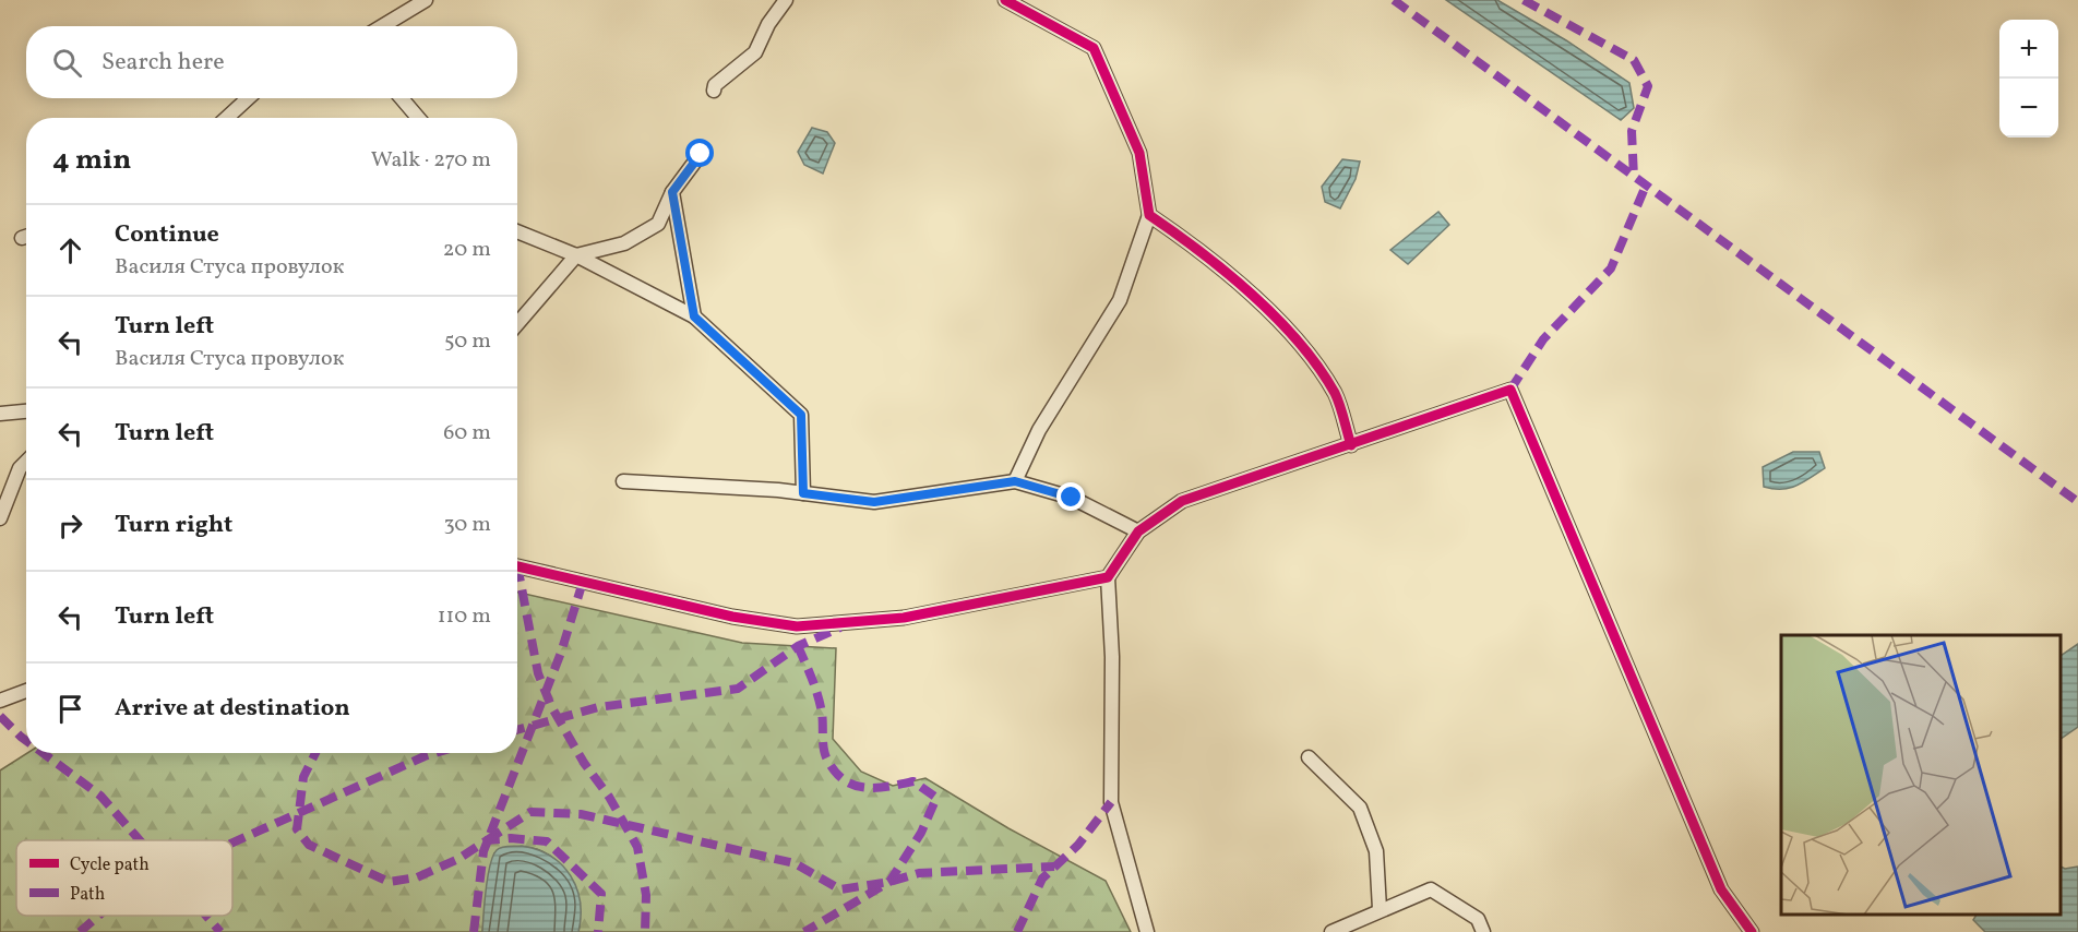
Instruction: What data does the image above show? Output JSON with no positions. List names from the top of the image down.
{
  "legend": ["Cycle path", "Path"],
  "page": {
    "map_buttons": ["+", "−"],
    "search": "Search here",
    "heading": ["4 min", "Walk · 270 m"],
    "list": [
      ["Continue", "Василя Стуса провулок", "20 m"],
      ["Turn left", "Василя Стуса провулок", "50 m"],
      ["Turn left", "60 m"],
      ["Turn right", "30 m"],
      ["Turn left", "110 m"],
      "Arrive at destination"
    ]
  }
}
